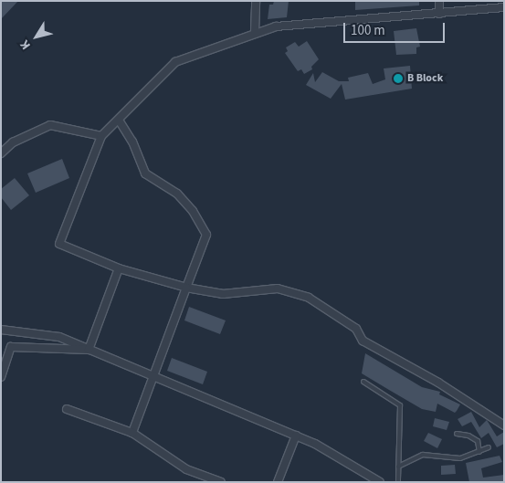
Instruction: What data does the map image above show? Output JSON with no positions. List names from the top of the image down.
{
  "places": ["B Block"],
  "scale_bar": "100 m",
  "north": "bottom left"
}
